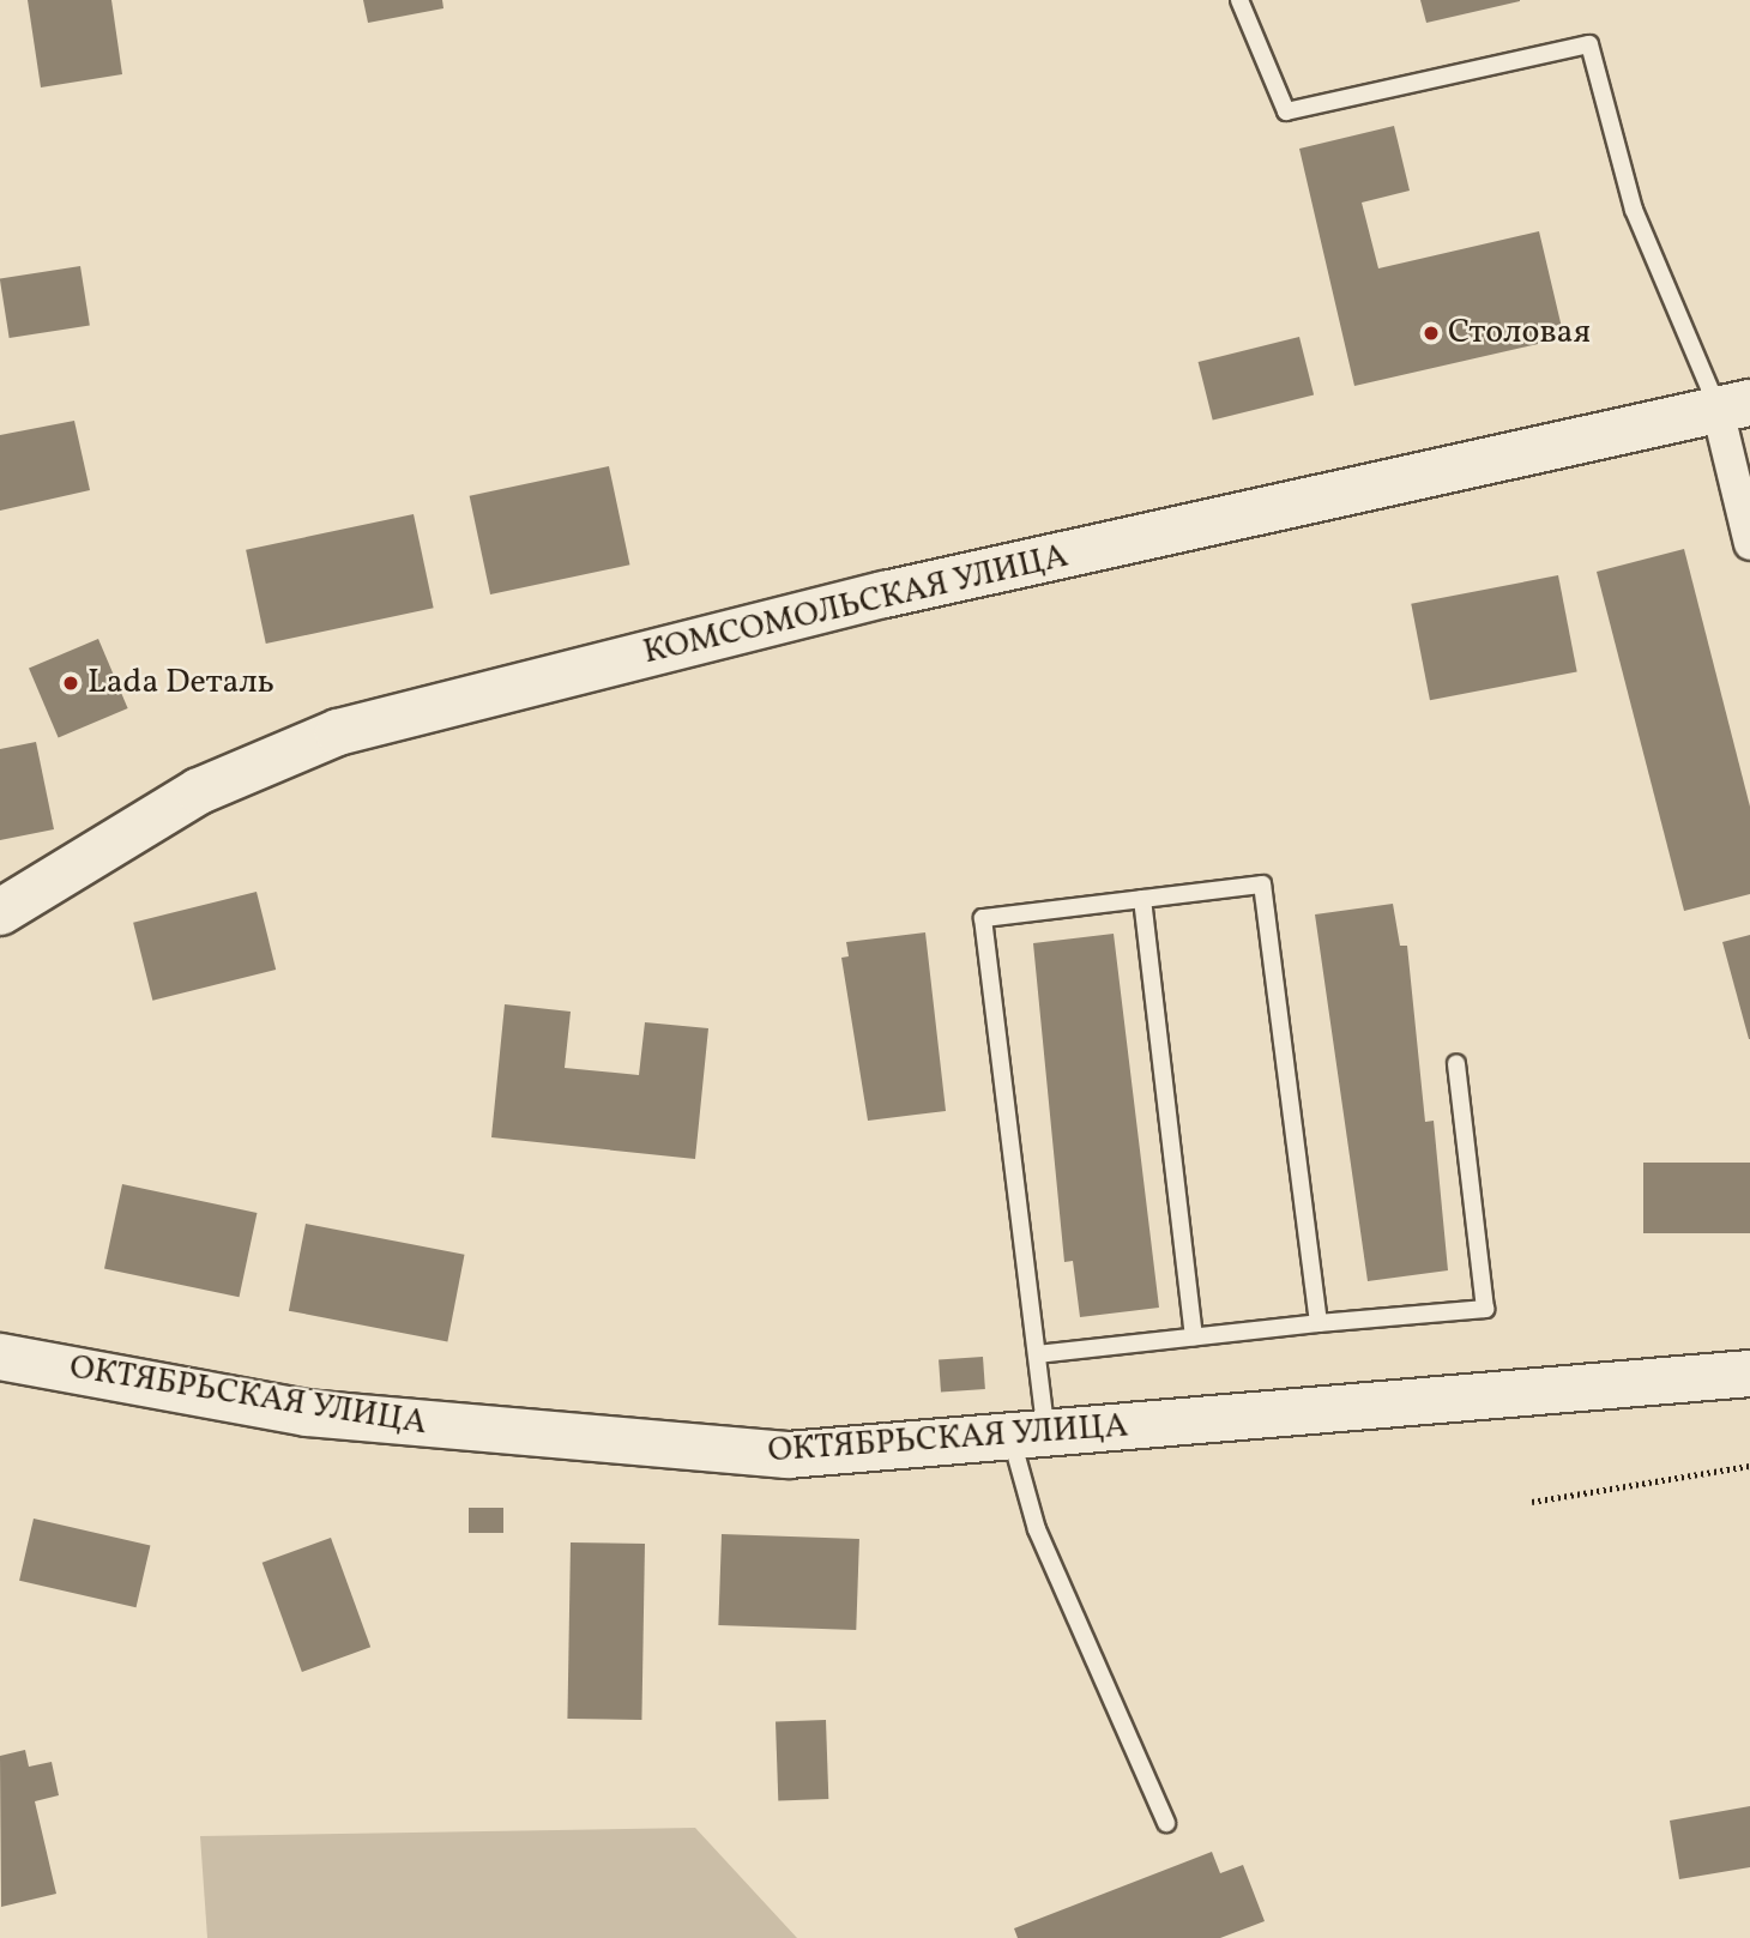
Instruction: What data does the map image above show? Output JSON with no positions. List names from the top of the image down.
{
  "streets": {
    "main road": ["КОМСОМОЛЬСКАЯ УЛИЦА", "ОКТЯБРЬСКАЯ УЛИЦА"]
  },
  "places": ["Столовая", "Lada Dеталь"]
}
